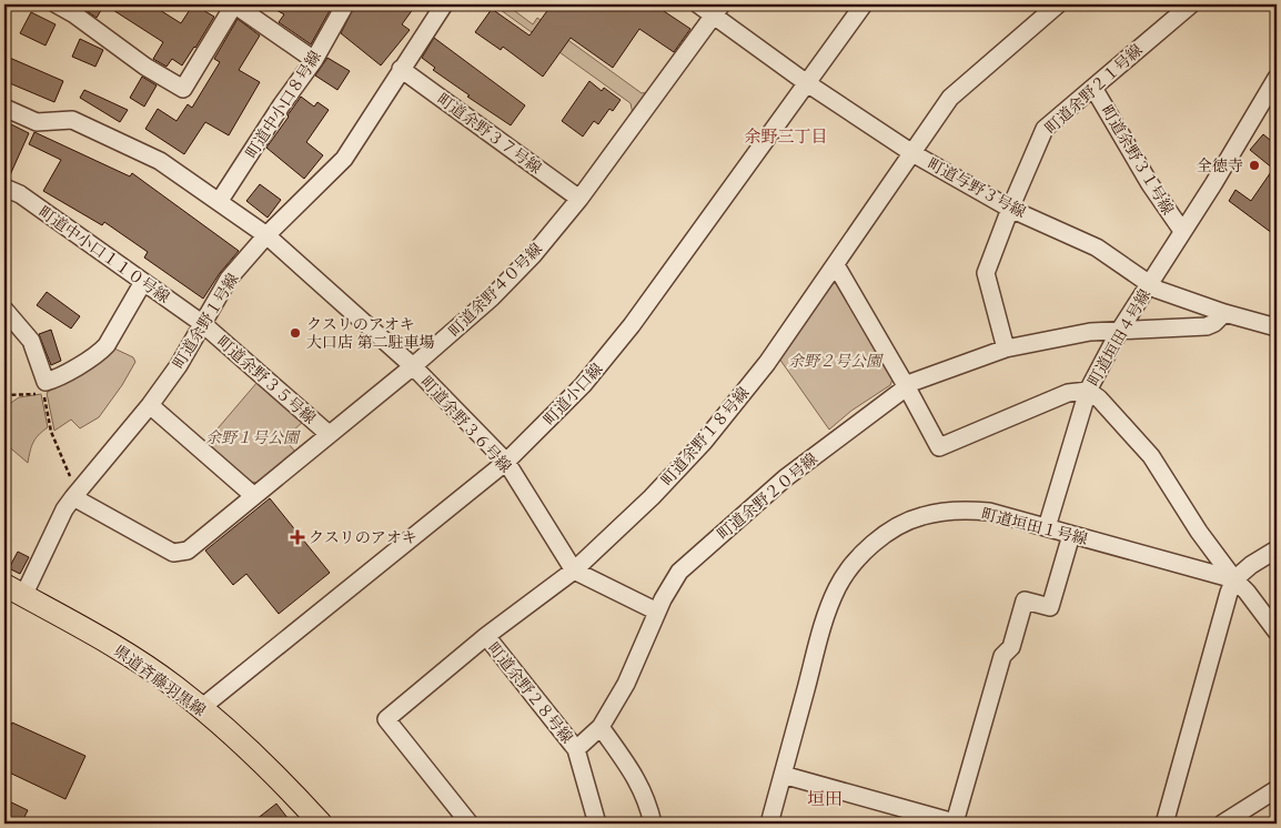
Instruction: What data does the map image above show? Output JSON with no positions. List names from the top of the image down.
{
  "streets": {
    "main road": ["県道斉藤羽黒線"],
    "street": [
      "町道余野２１号線",
      "町道中小口８号線",
      "町道余野３７号線",
      "町道余野３１号線",
      "町道与野３号線",
      "町道中小口１１０号線",
      "町道余野４０号線",
      "町道余野１号線",
      "町道垣田４号線",
      "町道余野３５号線",
      "町道小口線",
      "町道余野３６号線",
      "町道余野１８号線",
      "町道余野２０号線",
      "町道垣田１号線",
      "町道余野２８号線"
    ]
  },
  "crossings": [
    ["町道余野２１号線", "町道余野３１号線"],
    ["町道余野２１号線", "町道与野３号線"],
    ["町道余野２１号線", "町道余野２０号線"],
    ["町道中小口８号線", "町道余野３６号線"],
    ["町道余野３７号線", "町道余野４０号線"],
    ["町道余野３７号線", "町道余野１号線"],
    ["町道余野３１号線", "町道垣田４号線"],
    ["町道与野３号線", "町道余野４０号線"],
    ["町道与野３号線", "町道垣田４号線"],
    ["町道与野３号線", "町道小口線"],
    ["町道与野３号線", "町道余野１８号線"],
    ["町道与野３号線", "町道余野２０号線"],
    ["町道中小口１１０号線", "町道余野１号線"],
    ["町道中小口１１０号線", "町道余野３５号線"],
    ["町道余野４０号線", "町道余野１号線"],
    ["町道余野４０号線", "町道余野３５号線"],
    ["町道余野４０号線", "町道余野３６号線"],
    ["町道余野１号線", "町道余野３５号線"],
    ["町道余野１号線", "町道余野３６号線"],
    ["町道余野１号線", "県道斉藤羽黒線"],
    ["町道垣田４号線", "町道余野２０号線"],
    ["町道垣田４号線", "町道垣田１号線"],
    ["町道小口線", "町道余野３６号線"],
    ["町道小口線", "県道斉藤羽黒線"],
    ["町道余野３６号線", "町道余野１８号線"],
    ["町道余野１８号線", "町道余野２８号線"],
    ["町道余野２０号線", "町道余野２８号線"]
  ],
  "districts": ["余野三丁目", "垣田"],
  "parks": ["余野２号公園", "余野１号公園"],
  "places": {
    "other": ["全徳寺", "クスリのアオキ 大口店 第二駐車場"],
    "health": ["クスリのアオキ"]
  }
}
